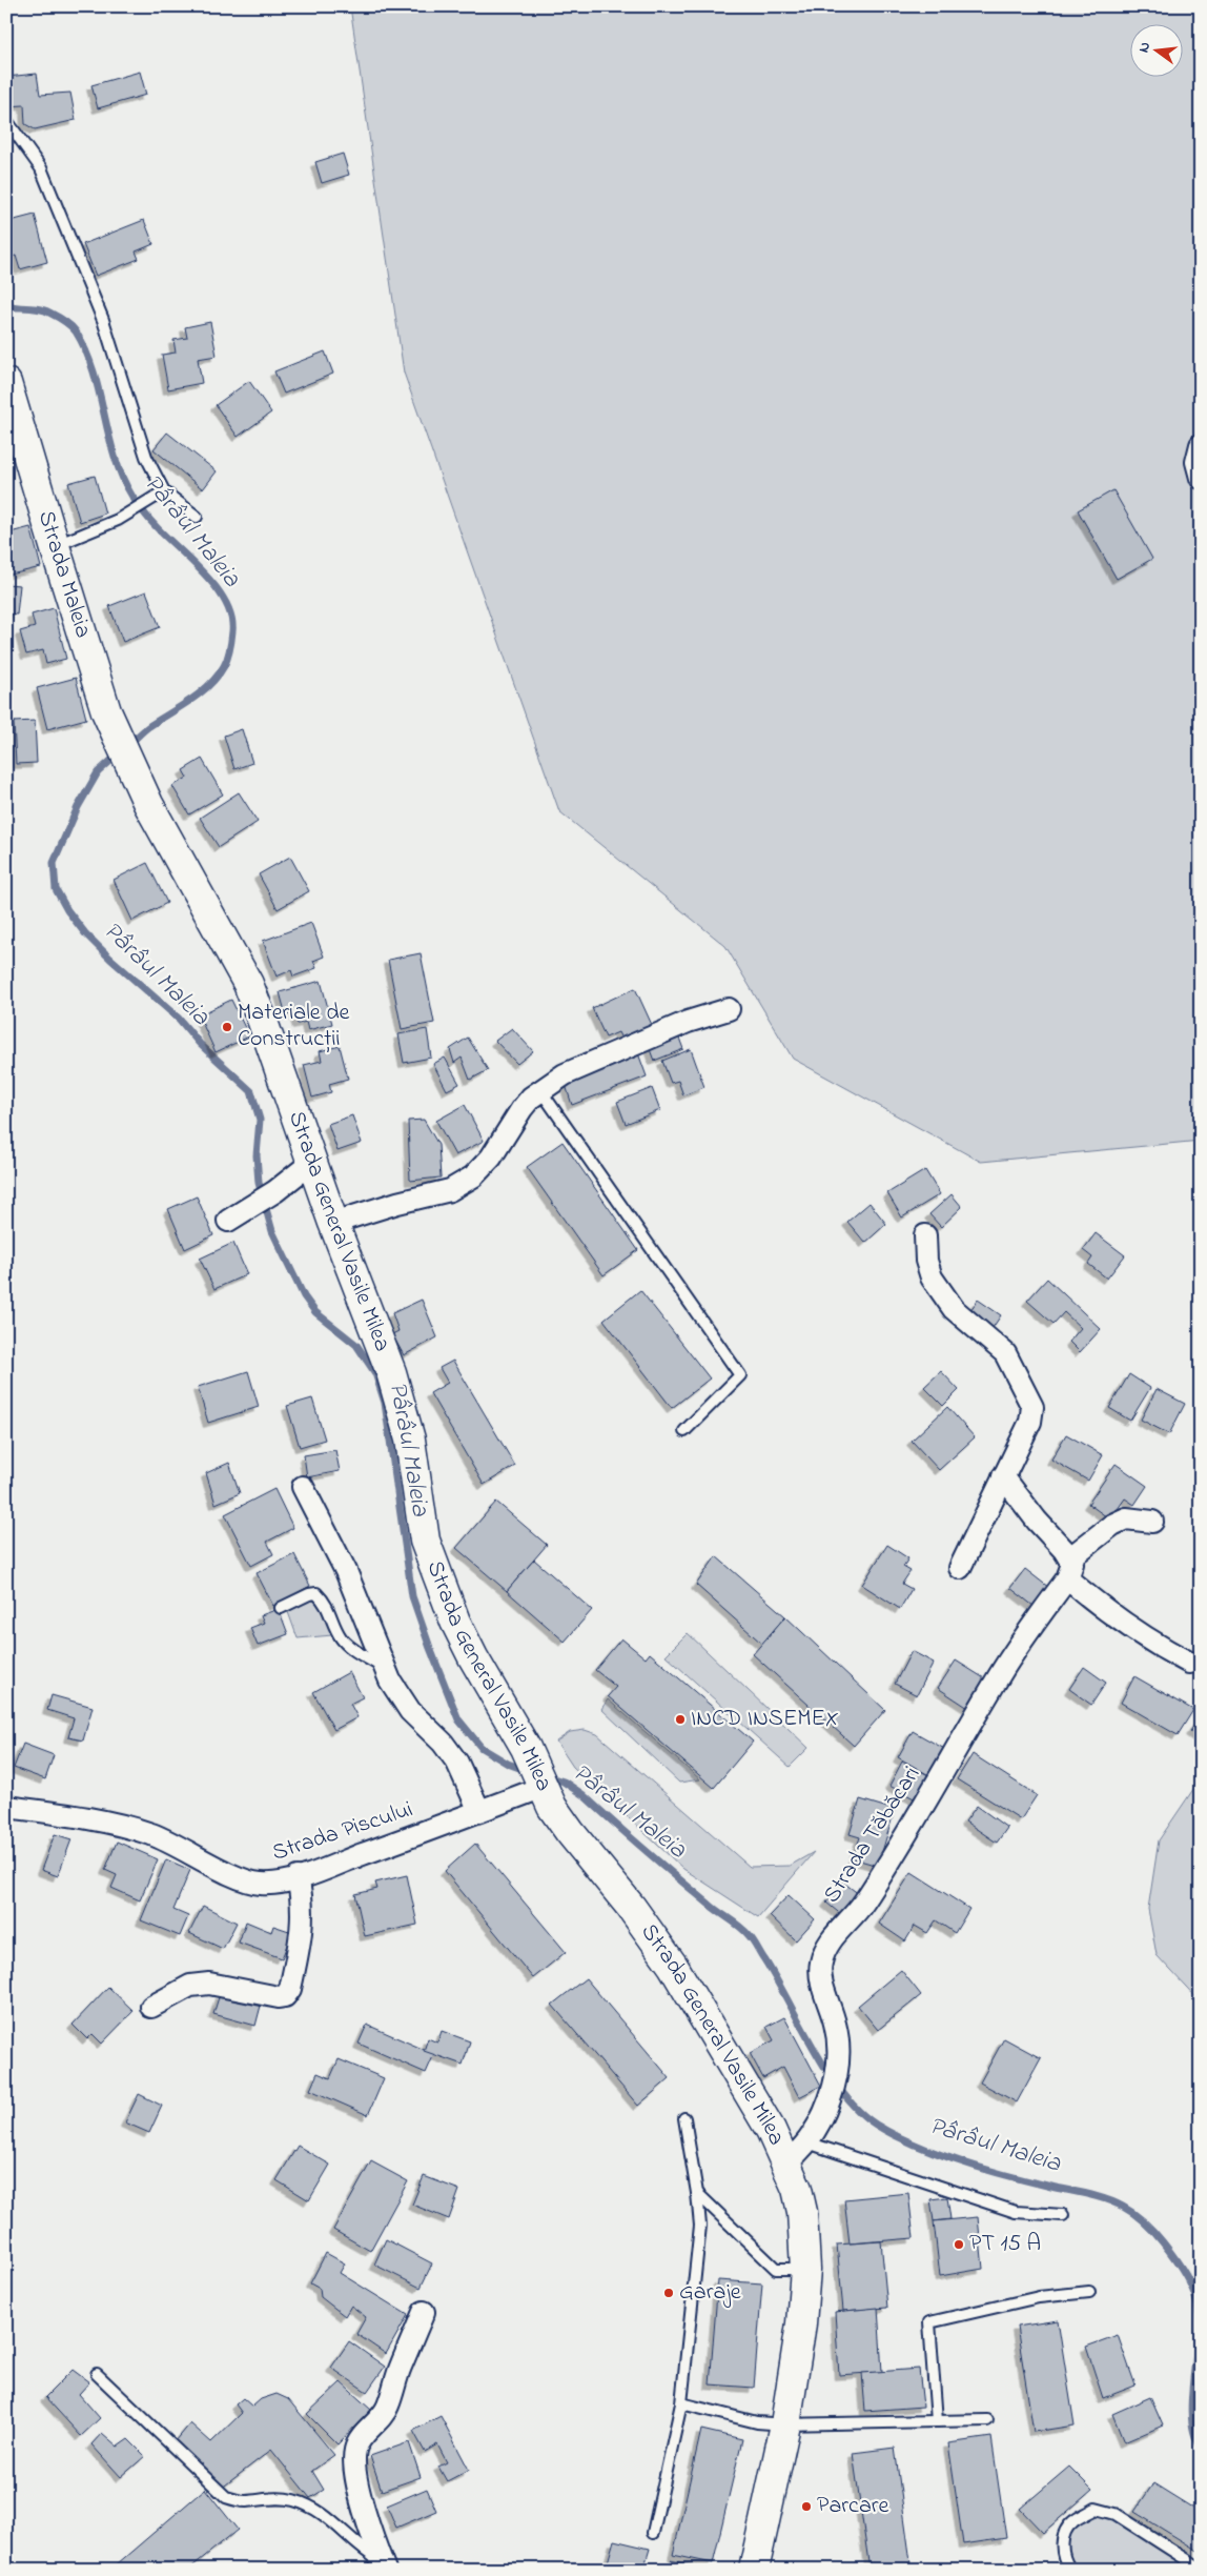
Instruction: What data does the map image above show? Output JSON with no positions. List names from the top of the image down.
{
  "streets": {
    "main road": ["Strada Maleia", "Strada General Vasile Milea"],
    "street": ["Strada Piscului", "Strada Tăbăcari"]
  },
  "crossings": [
    ["Strada Maleia", "Strada General Vasile Milea"],
    ["Strada General Vasile Milea", "Strada Piscului"],
    ["Strada General Vasile Milea", "Strada Tăbăcari"]
  ],
  "water": ["Pârâul Maleia"],
  "places": [
    "Materiale de Construcții",
    "INCD INSEMEX",
    "PT 15 A",
    "Garaje",
    "Parcare"
  ],
  "north": "left"
}
